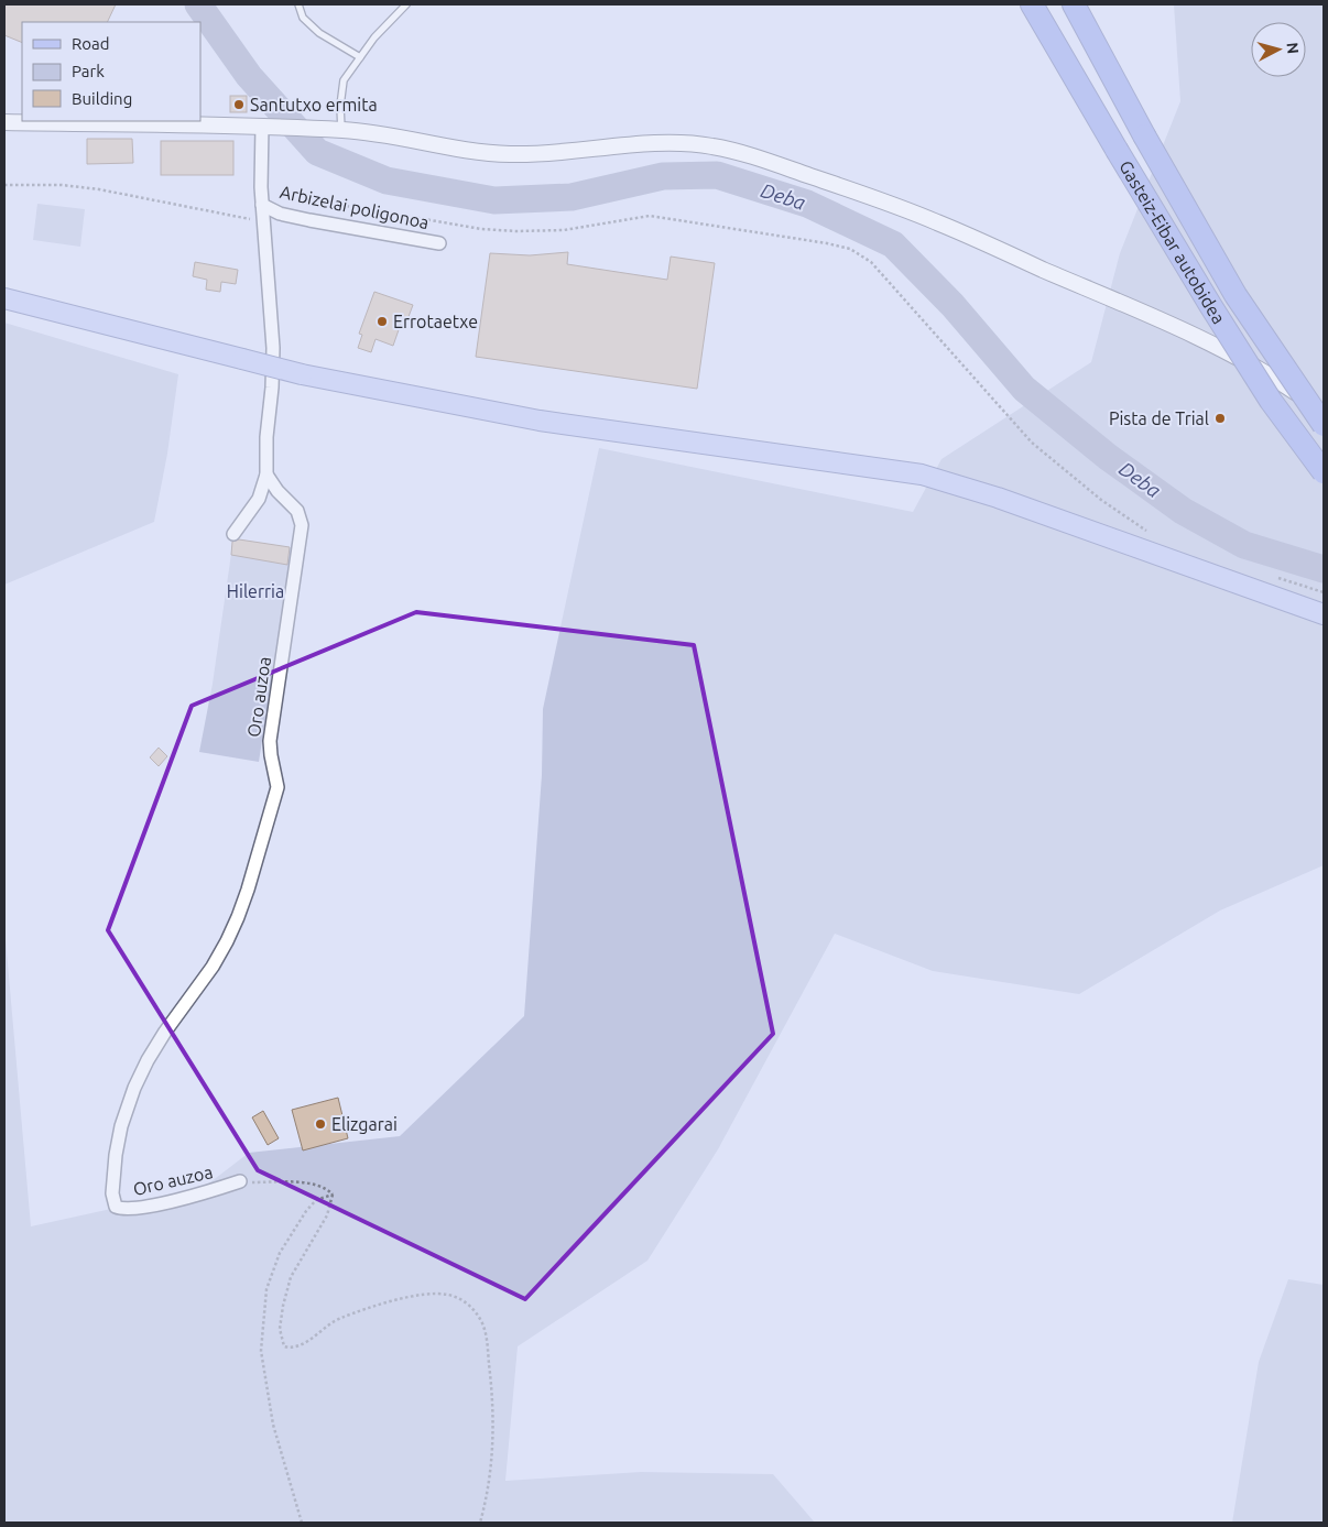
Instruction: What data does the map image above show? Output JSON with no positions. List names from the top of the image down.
{
  "streets": {
    "highway": ["Gasteiz-Eibar autobidea"],
    "street": ["Arbizelai poligonoa", "Oro auzoa"]
  },
  "water": ["Deba"],
  "parks": ["Hilerria"],
  "places": [
    "Santutxo ermita",
    "Errotaetxe",
    "Pista de Trial",
    "Elizgarai"
  ],
  "legend": ["Road", "Park", "Building"],
  "north": "right"
}
